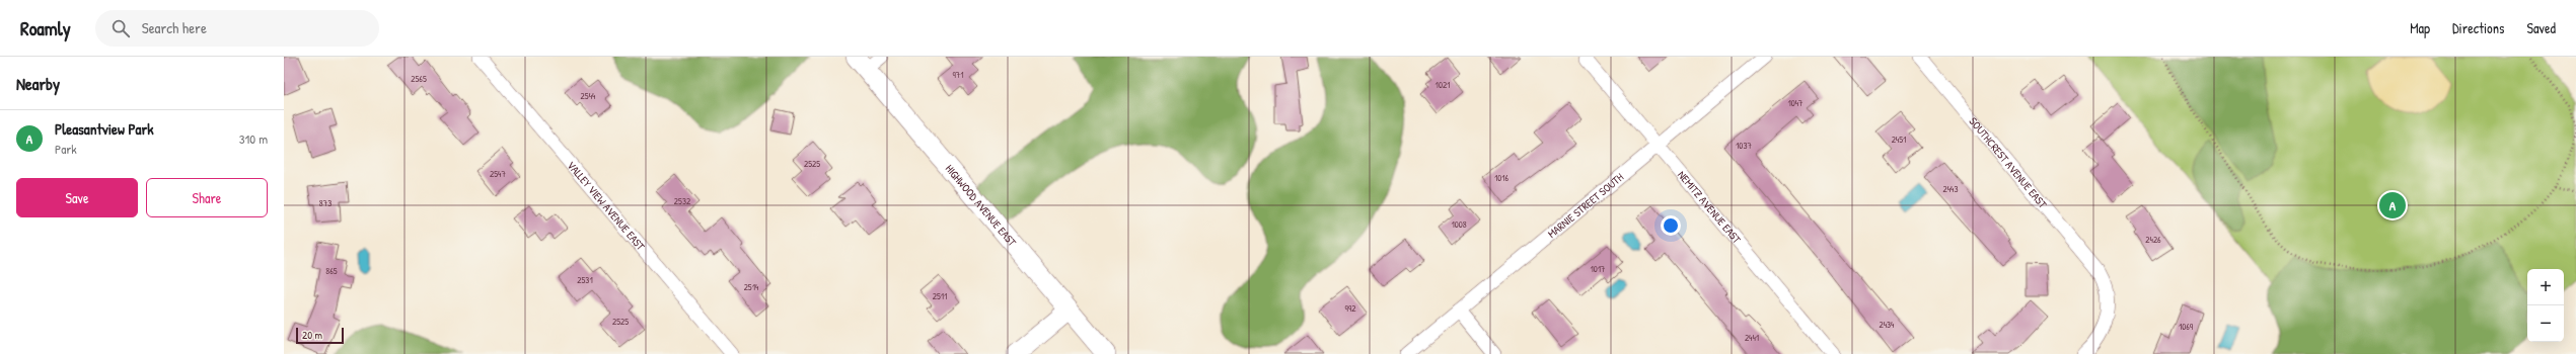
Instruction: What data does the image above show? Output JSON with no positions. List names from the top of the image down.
{
  "streets": {
    "street": [
      "SOUTHCREST AVENUE EAST",
      "VALLEY VIEW AVENUE EAST",
      "HIGHWOOD AVENUE EAST",
      "MARNIE STREET SOUTH",
      "NEMITZ AVENUE EAST"
    ]
  },
  "crossings": [
    ["MARNIE STREET SOUTH", "NEMITZ AVENUE EAST"]
  ],
  "house_numbers": [
    "971",
    "2565",
    "1021",
    "2544",
    "1047",
    "2451",
    "1037",
    "2525",
    "2547",
    "1016",
    "2443",
    "2532",
    "873",
    "1008",
    "2426",
    "1017",
    "865",
    "2531",
    "2514",
    "2511",
    "992",
    "2525",
    "2434",
    "1069",
    "2441"
  ],
  "scale_bar": "20 m",
  "page": {
    "header": "Roamly",
    "search": "Search here",
    "nav": ["Map", "Directions", "Saved"],
    "heading": "Nearby",
    "list": [
      {
        "mark": "A",
        "name": "Pleasantview Park",
        "note": "Park",
        "value": "310 m"
      }
    ],
    "buttons": ["Save", "Share"],
    "pins": "A",
    "map_buttons": ["+", "−"],
    "scale": "20 m"
  }
}
